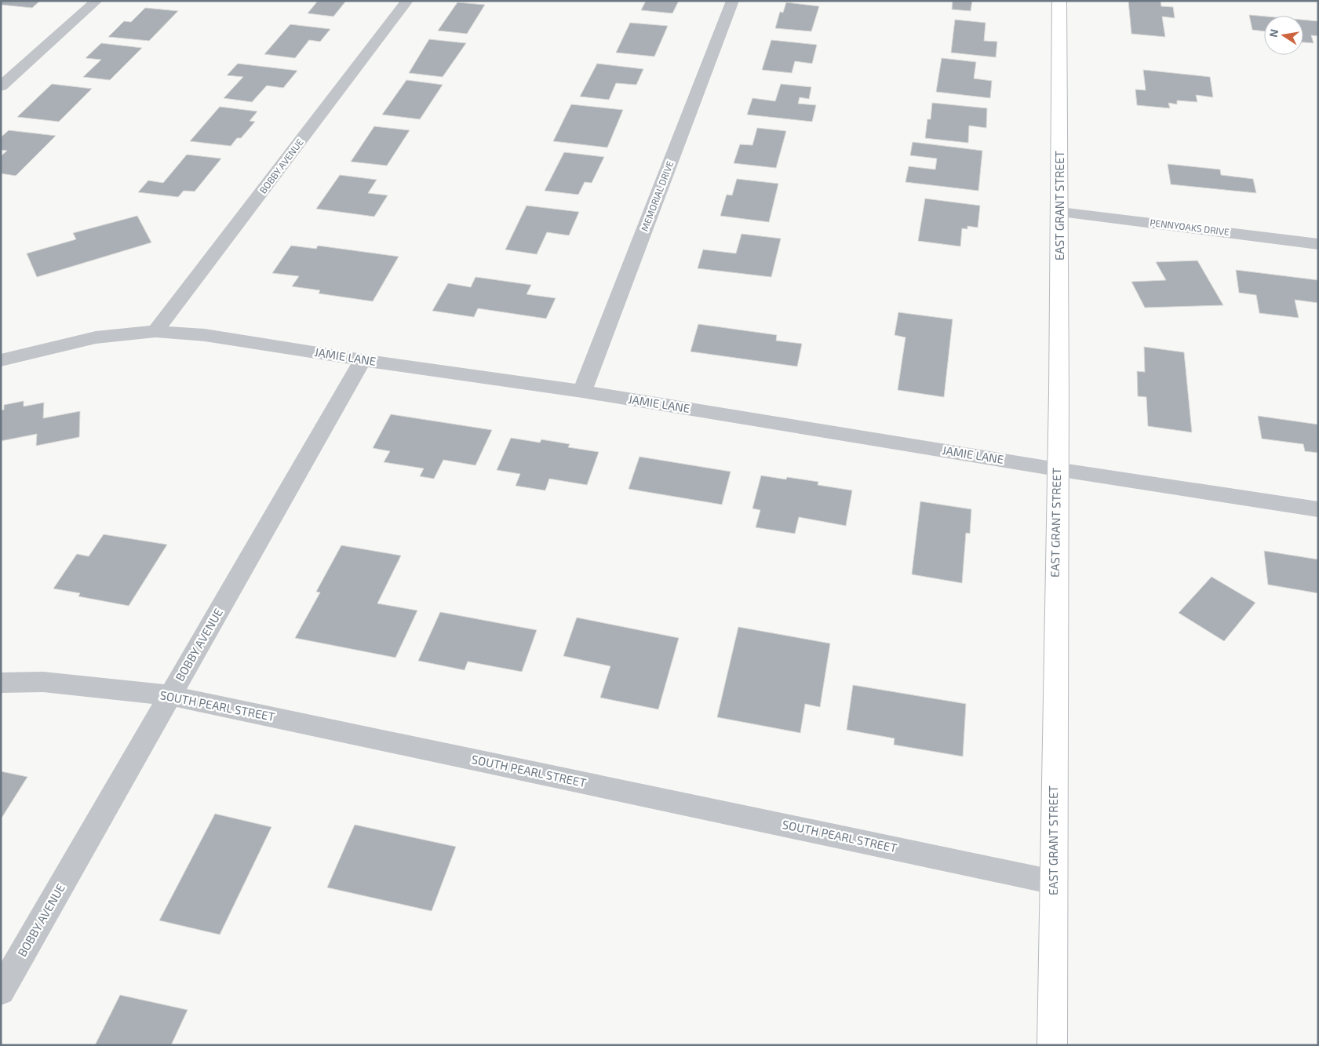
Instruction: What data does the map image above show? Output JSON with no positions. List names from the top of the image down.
{
  "streets": {
    "main road": ["EAST GRANT STREET"],
    "street": [
      "BOBBY AVENUE",
      "MEMORIAL DRIVE",
      "PENNYOAKS DRIVE",
      "JAMIE LANE",
      "SOUTH PEARL STREET"
    ]
  },
  "crossings": [
    ["BOBBY AVENUE", "JAMIE LANE"],
    ["BOBBY AVENUE", "SOUTH PEARL STREET"],
    ["MEMORIAL DRIVE", "JAMIE LANE"],
    ["EAST GRANT STREET", "PENNYOAKS DRIVE"],
    ["EAST GRANT STREET", "JAMIE LANE"],
    ["EAST GRANT STREET", "SOUTH PEARL STREET"]
  ],
  "north": "left"
}
